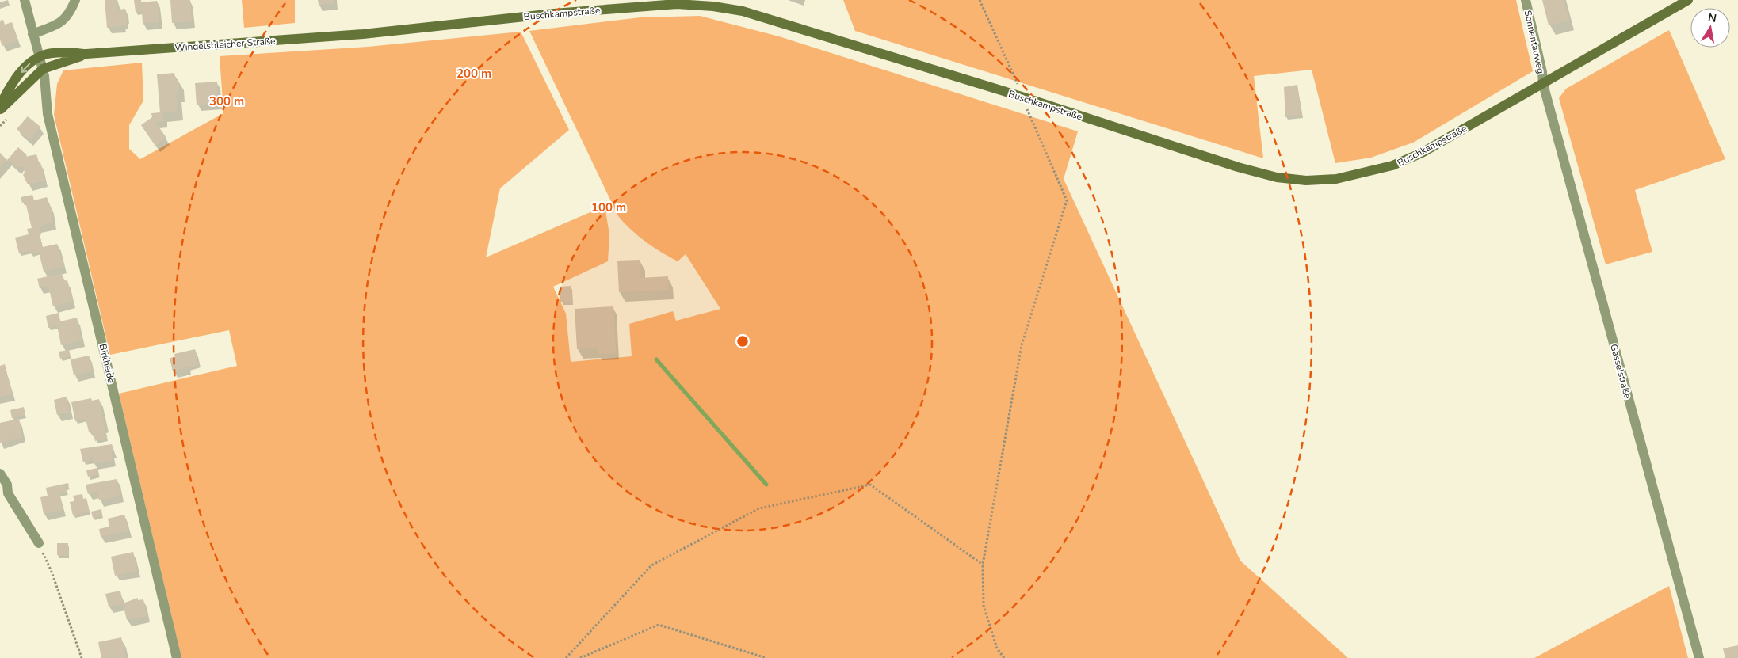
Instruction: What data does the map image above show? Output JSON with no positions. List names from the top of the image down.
{
  "streets": {
    "main road": ["Buschkampstraße", "Windelsbleicher Straße"],
    "street": ["Sonnentauweg", "Birkheide", "Gasselstraße"]
  },
  "crossings": [
    ["Buschkampstraße", "Sonnentauweg"],
    ["Buschkampstraße", "Windelsbleicher Straße"],
    ["Buschkampstraße", "Gasselstraße"],
    ["Sonnentauweg", "Gasselstraße"],
    ["Windelsbleicher Straße", "Birkheide"]
  ],
  "north": "top",
  "rings": ["200 m", "300 m", "100 m"]
}
